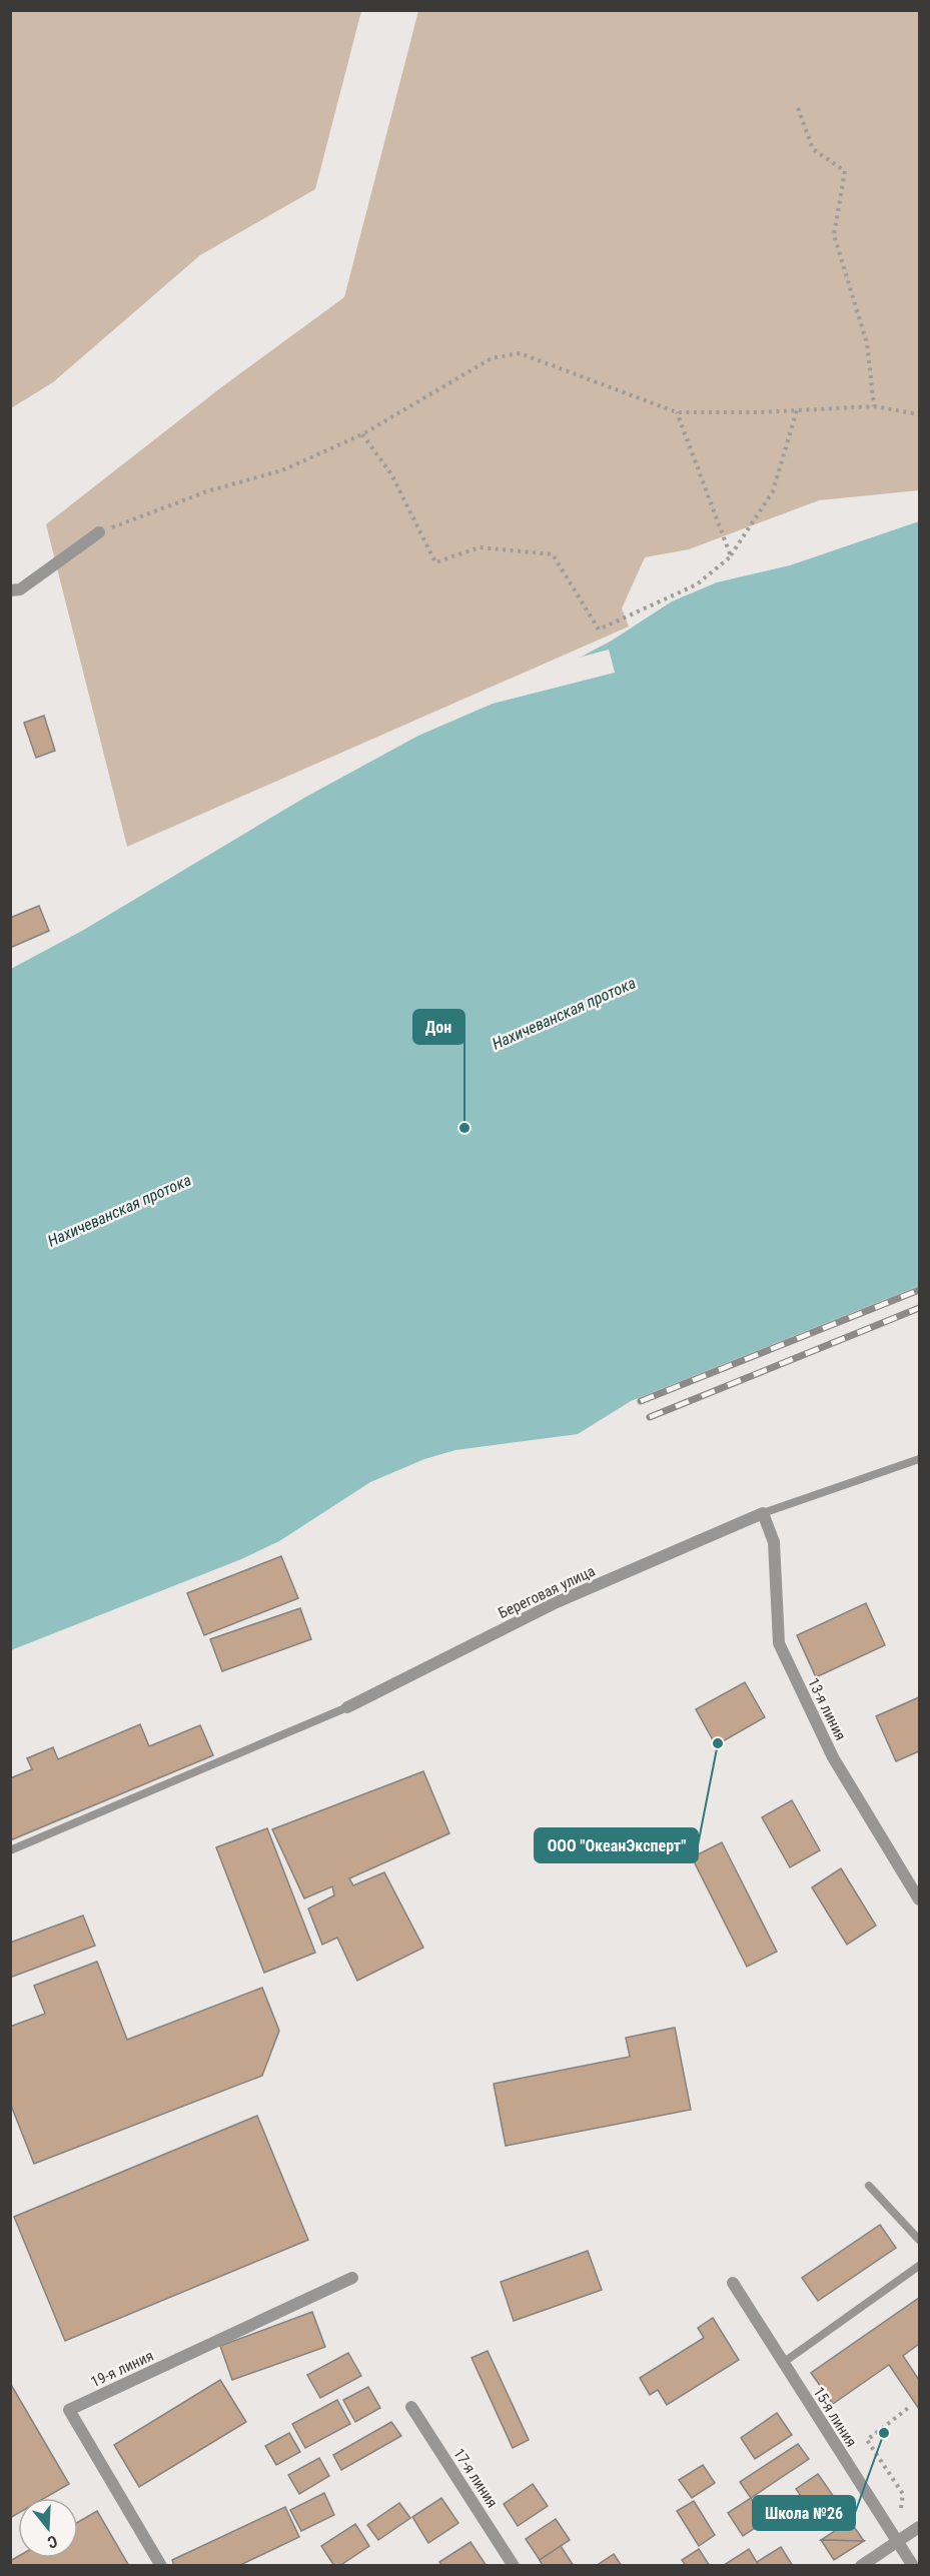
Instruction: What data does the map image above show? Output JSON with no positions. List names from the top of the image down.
{
  "streets": {
    "street": [
      "Береговая улица",
      "13-я линия",
      "19-я линия",
      "15-я линия",
      "17-я линия"
    ]
  },
  "crossings": [
    ["Береговая улица", "13-я линия"]
  ],
  "water": ["Нахичеванская протока"],
  "places": ["Дон", "ООО \"ОкеанЭксперт\"", "Школа №26"],
  "north": "bottom"
}
